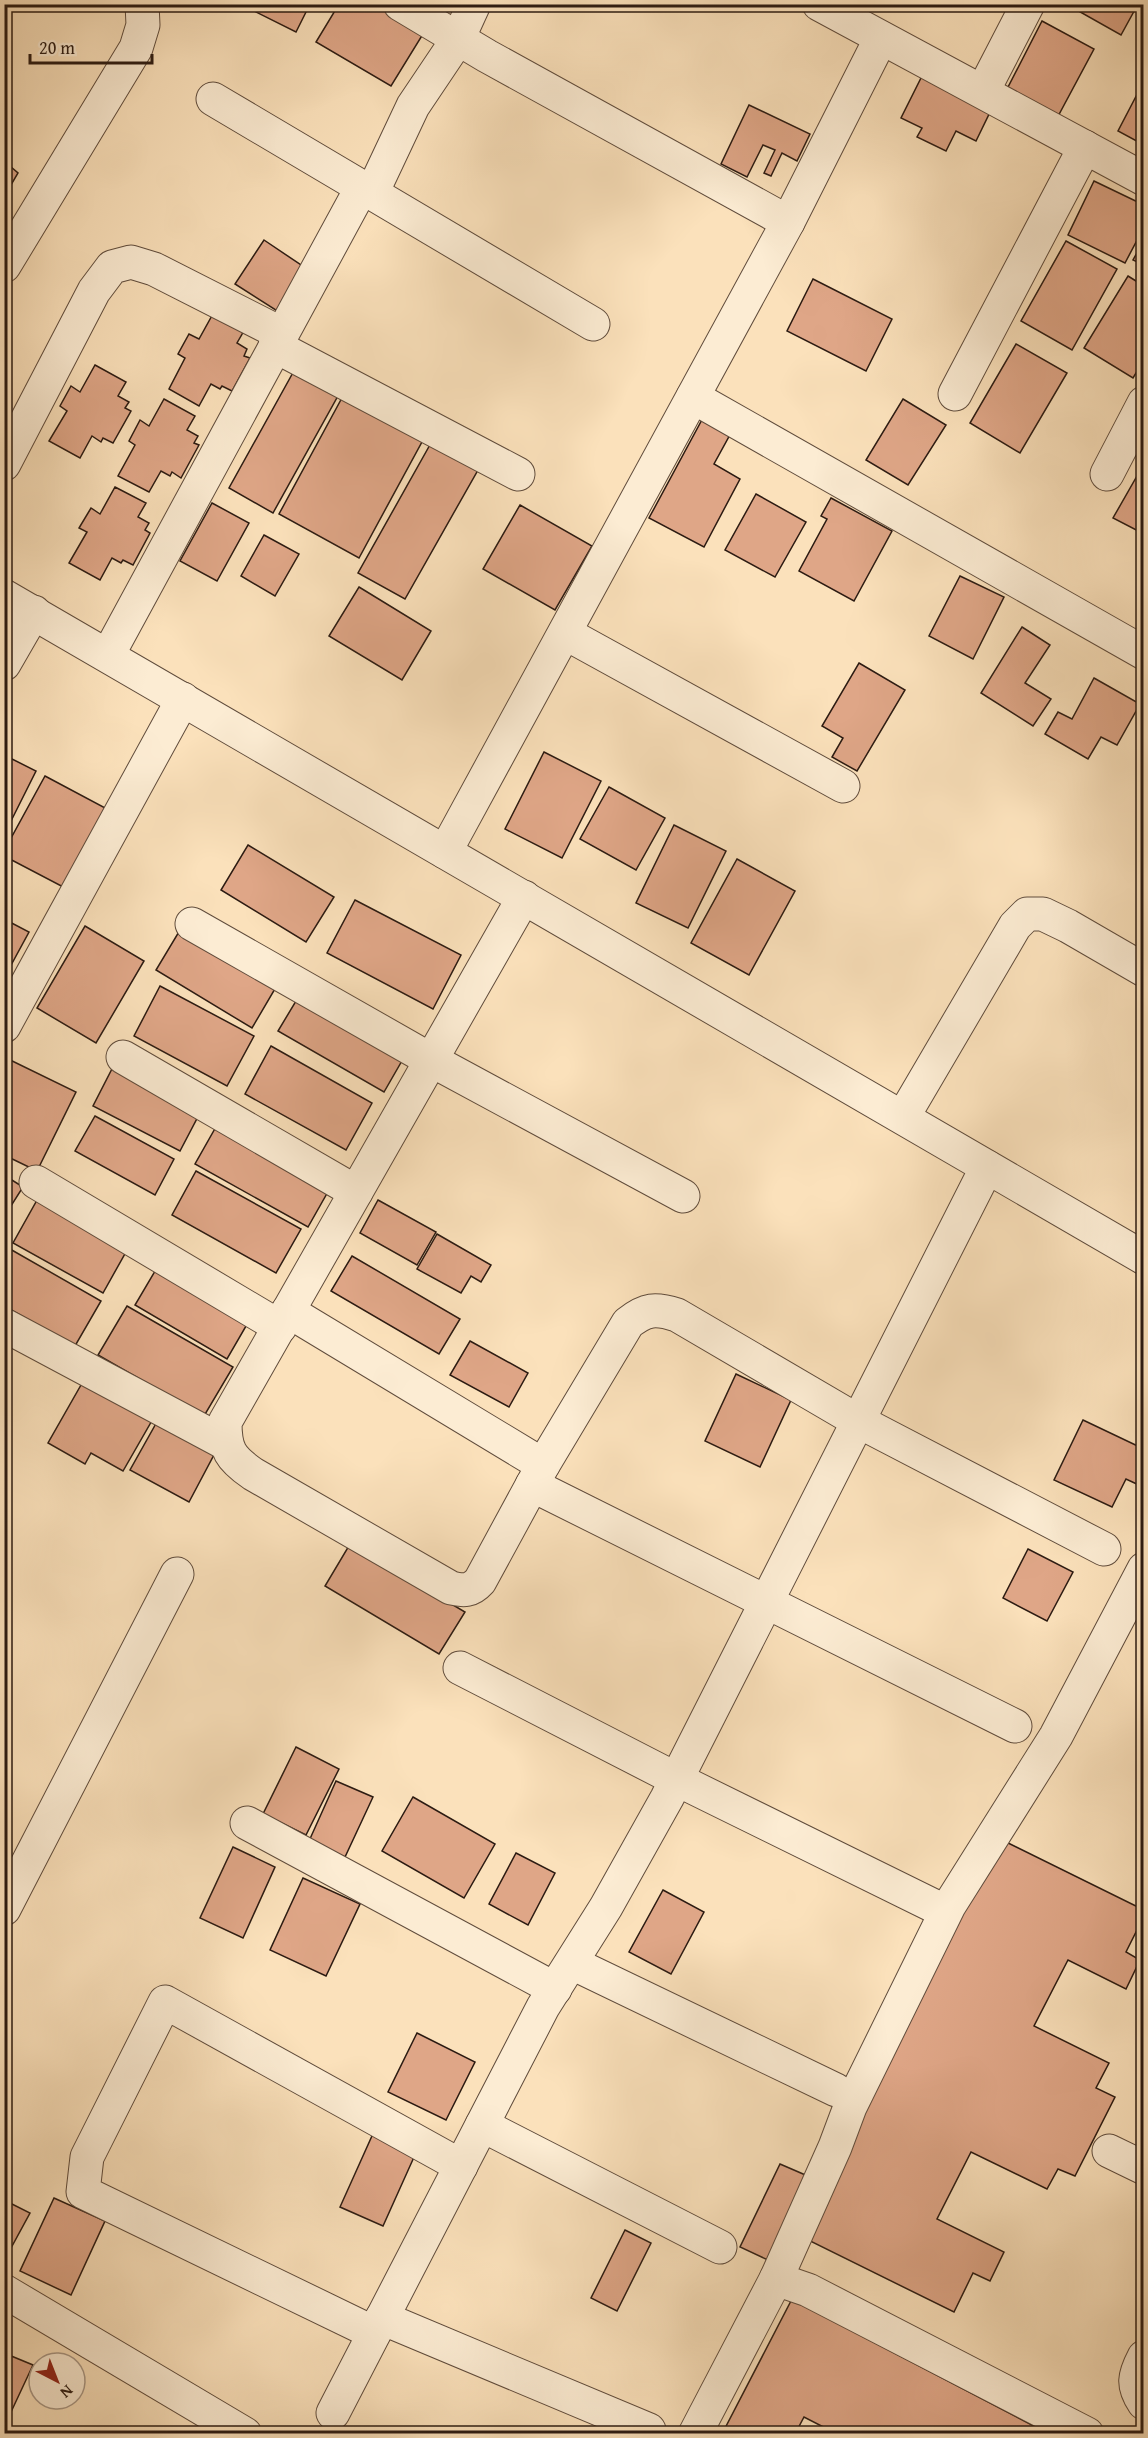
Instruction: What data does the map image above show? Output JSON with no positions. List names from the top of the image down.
{
  "scale_bar": "20 m",
  "north": "bottom right"
}
